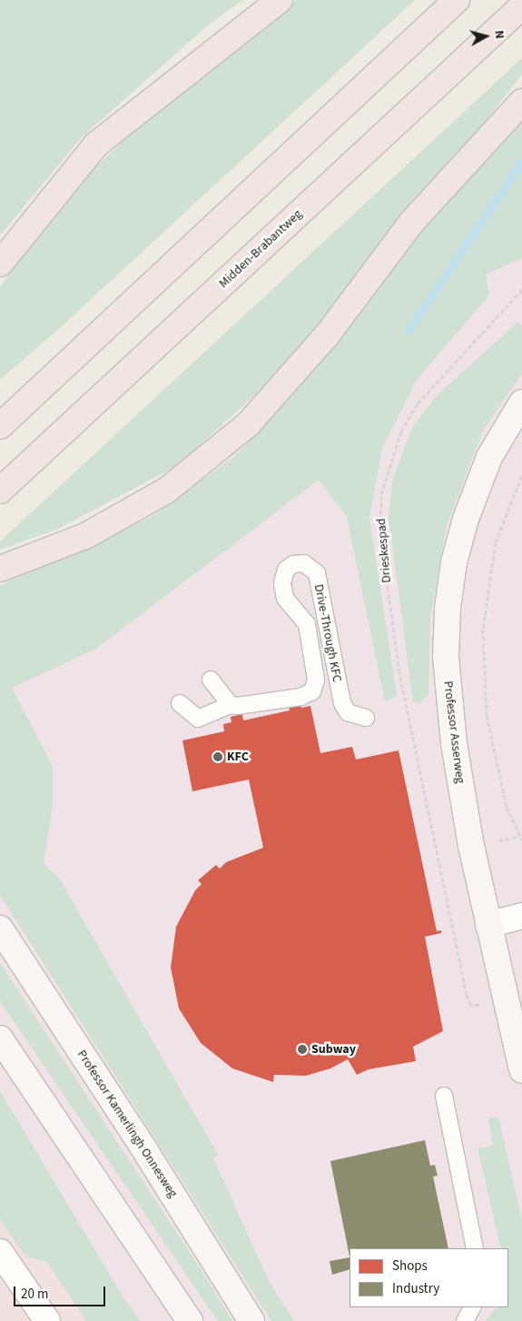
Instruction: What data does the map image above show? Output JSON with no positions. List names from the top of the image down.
{
  "streets": {
    "highway": ["Midden-Brabantweg"],
    "main road": ["Professor Asserweg", "Professor Kamerlingh Onnesweg"],
    "lane": ["Drive-Through KFC"],
    "path": ["Drieskespad"]
  },
  "places": ["KFC", "Subway"],
  "legend": ["Shops", "Industry"],
  "scale_bar": "20 m",
  "north": "right"
}
